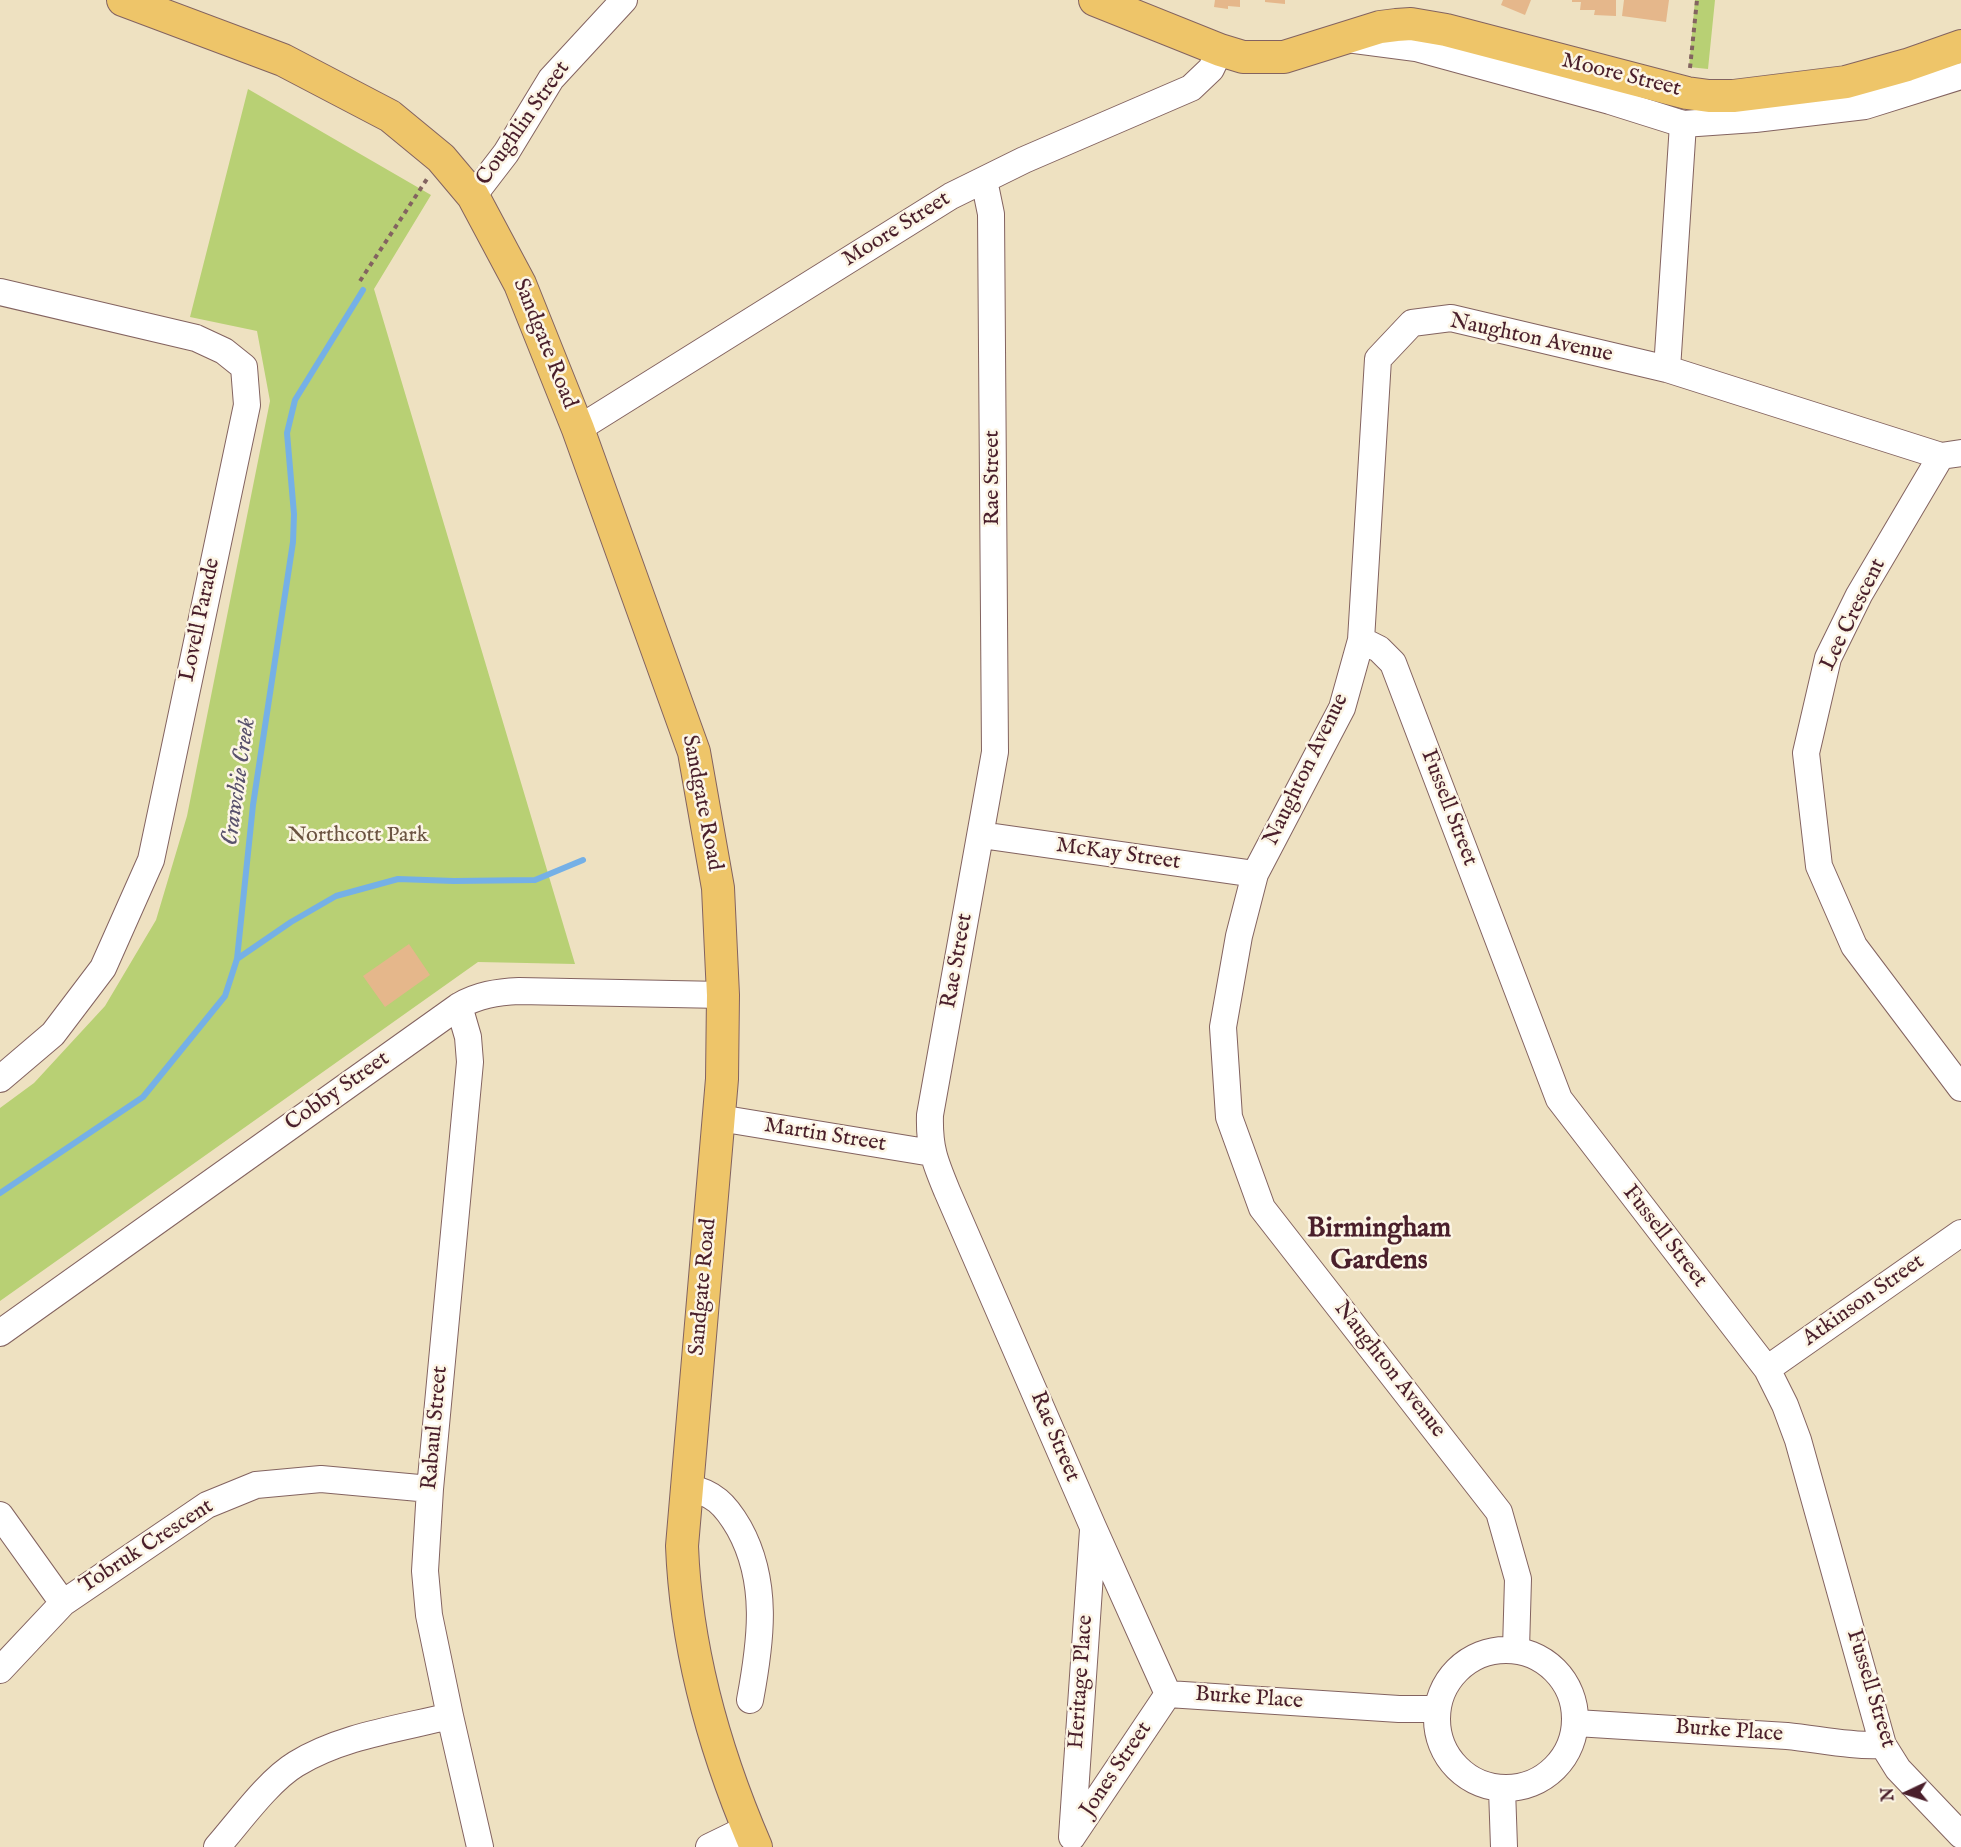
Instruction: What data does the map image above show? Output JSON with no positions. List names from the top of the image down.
{
  "streets": {
    "main road": ["Moore Street", "Sandgate Road"],
    "street": [
      "Coughlin Street",
      "Naughton Avenue",
      "Rae Street",
      "Lee Crescent",
      "Lovell Parade",
      "Fussell Street",
      "McKay Street",
      "Cobby Street",
      "Martin Street",
      "Atkinson Street",
      "Rabaul Street",
      "Tobruk Crescent",
      "Heritage Place",
      "Burke Place",
      "Jones Street"
    ]
  },
  "crossings": [
    ["Moore Street", "Sandgate Road"],
    ["Moore Street", "Rae Street"],
    ["Coughlin Street", "Sandgate Road"],
    ["Naughton Avenue", "Lee Crescent"],
    ["Naughton Avenue", "Fussell Street"],
    ["Naughton Avenue", "McKay Street"],
    ["Naughton Avenue", "Burke Place"],
    ["Sandgate Road", "Cobby Street"],
    ["Sandgate Road", "Martin Street"],
    ["Rae Street", "McKay Street"],
    ["Rae Street", "Martin Street"],
    ["Rae Street", "Heritage Place"],
    ["Rae Street", "Burke Place"],
    ["Rae Street", "Jones Street"],
    ["Fussell Street", "Atkinson Street"],
    ["Fussell Street", "Burke Place"],
    ["Cobby Street", "Rabaul Street"],
    ["Rabaul Street", "Tobruk Crescent"],
    ["Heritage Place", "Jones Street"],
    ["Burke Place", "Jones Street"]
  ],
  "districts": ["Birmingham Gardens"],
  "water": ["Crawchie Creek"],
  "parks": ["Northcott Park"],
  "north": "left"
}
